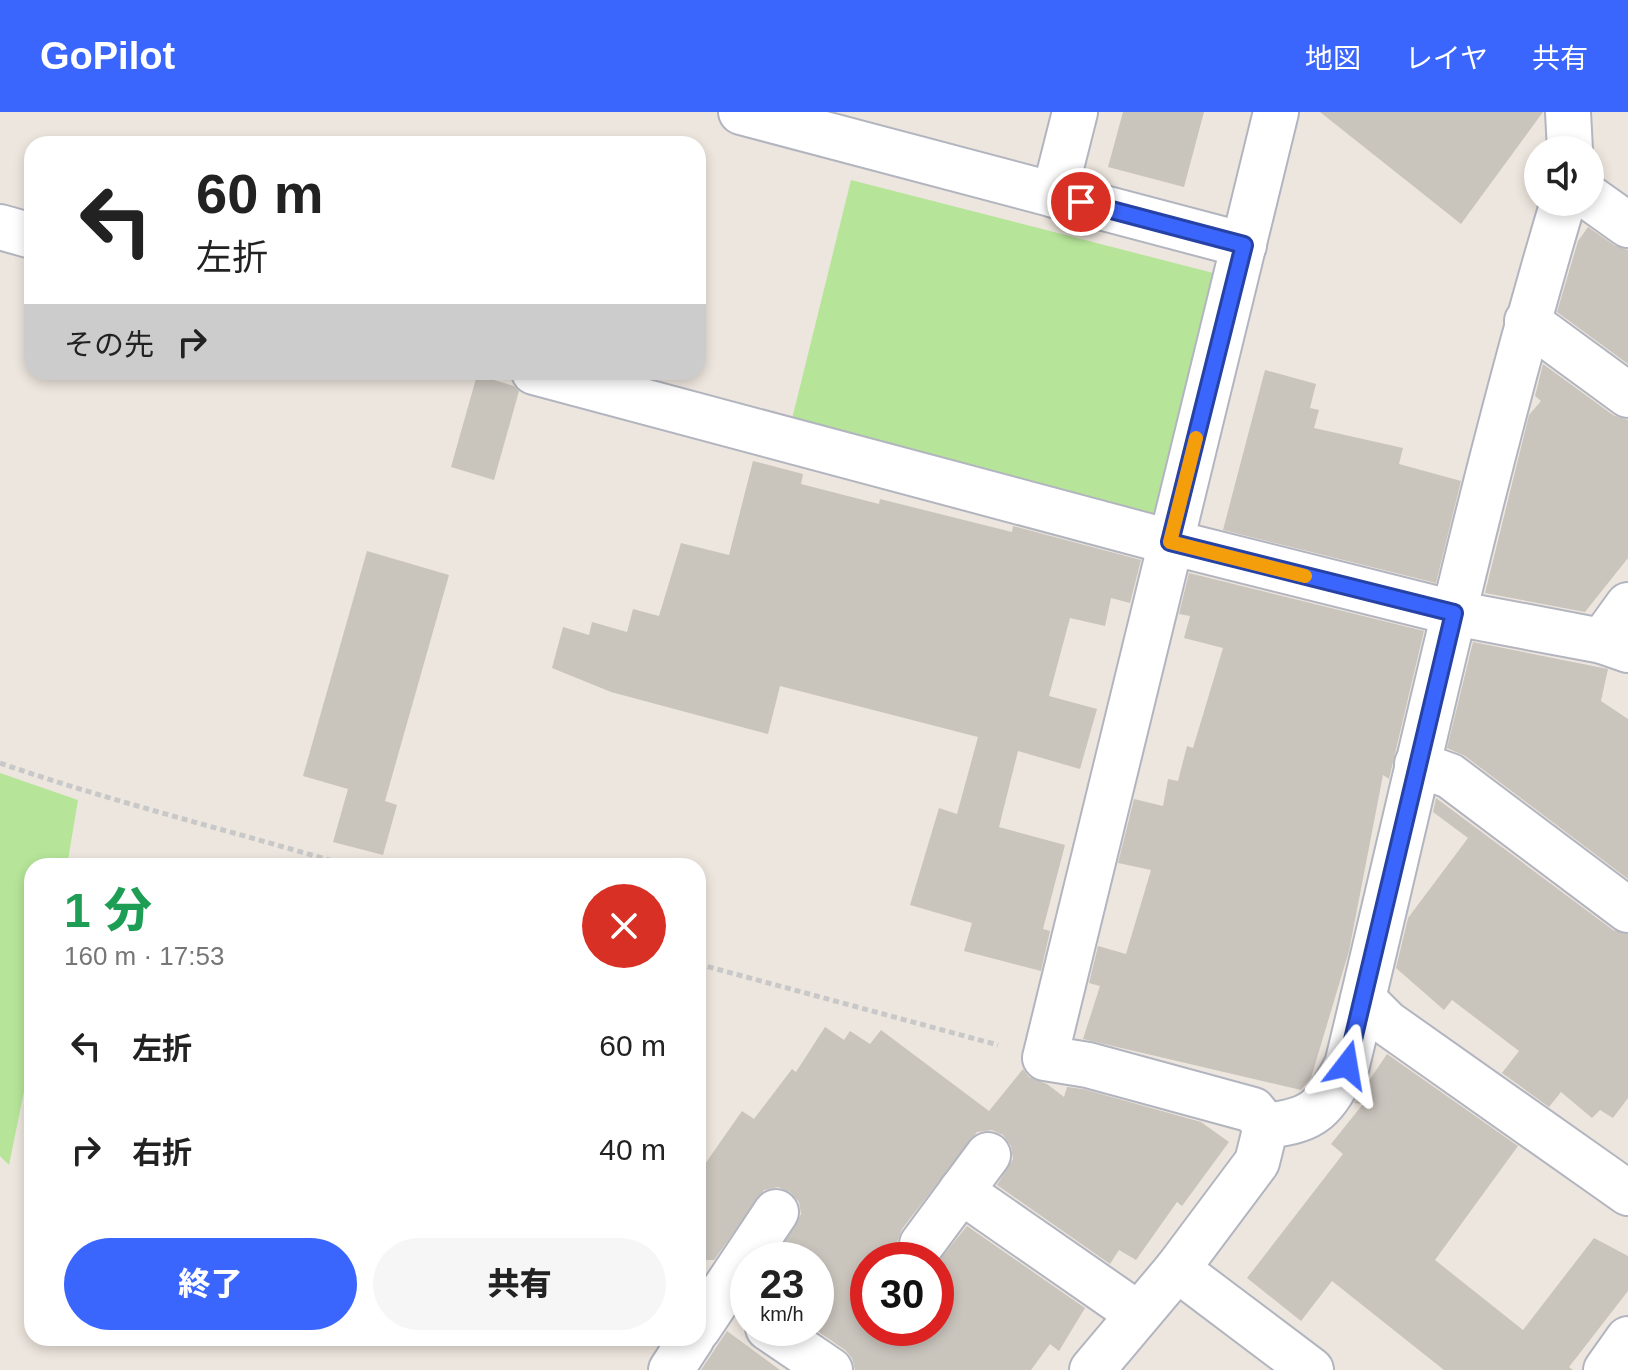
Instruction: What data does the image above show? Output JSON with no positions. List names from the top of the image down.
{
  "page": {
    "header": "GoPilot",
    "nav": ["地図", "レイヤ", "共有"],
    "turn": ["60 m", "左折"],
    "then": "その先",
    "heading": ["1 分", "160 m · 17:53"],
    "list": [
      {
        "name": "左折",
        "value": "60 m"
      },
      {
        "name": "右折",
        "value": "40 m"
      }
    ],
    "buttons": ["終了", "共有"],
    "speed": "23 km/h",
    "limit": "30"
  }
}
